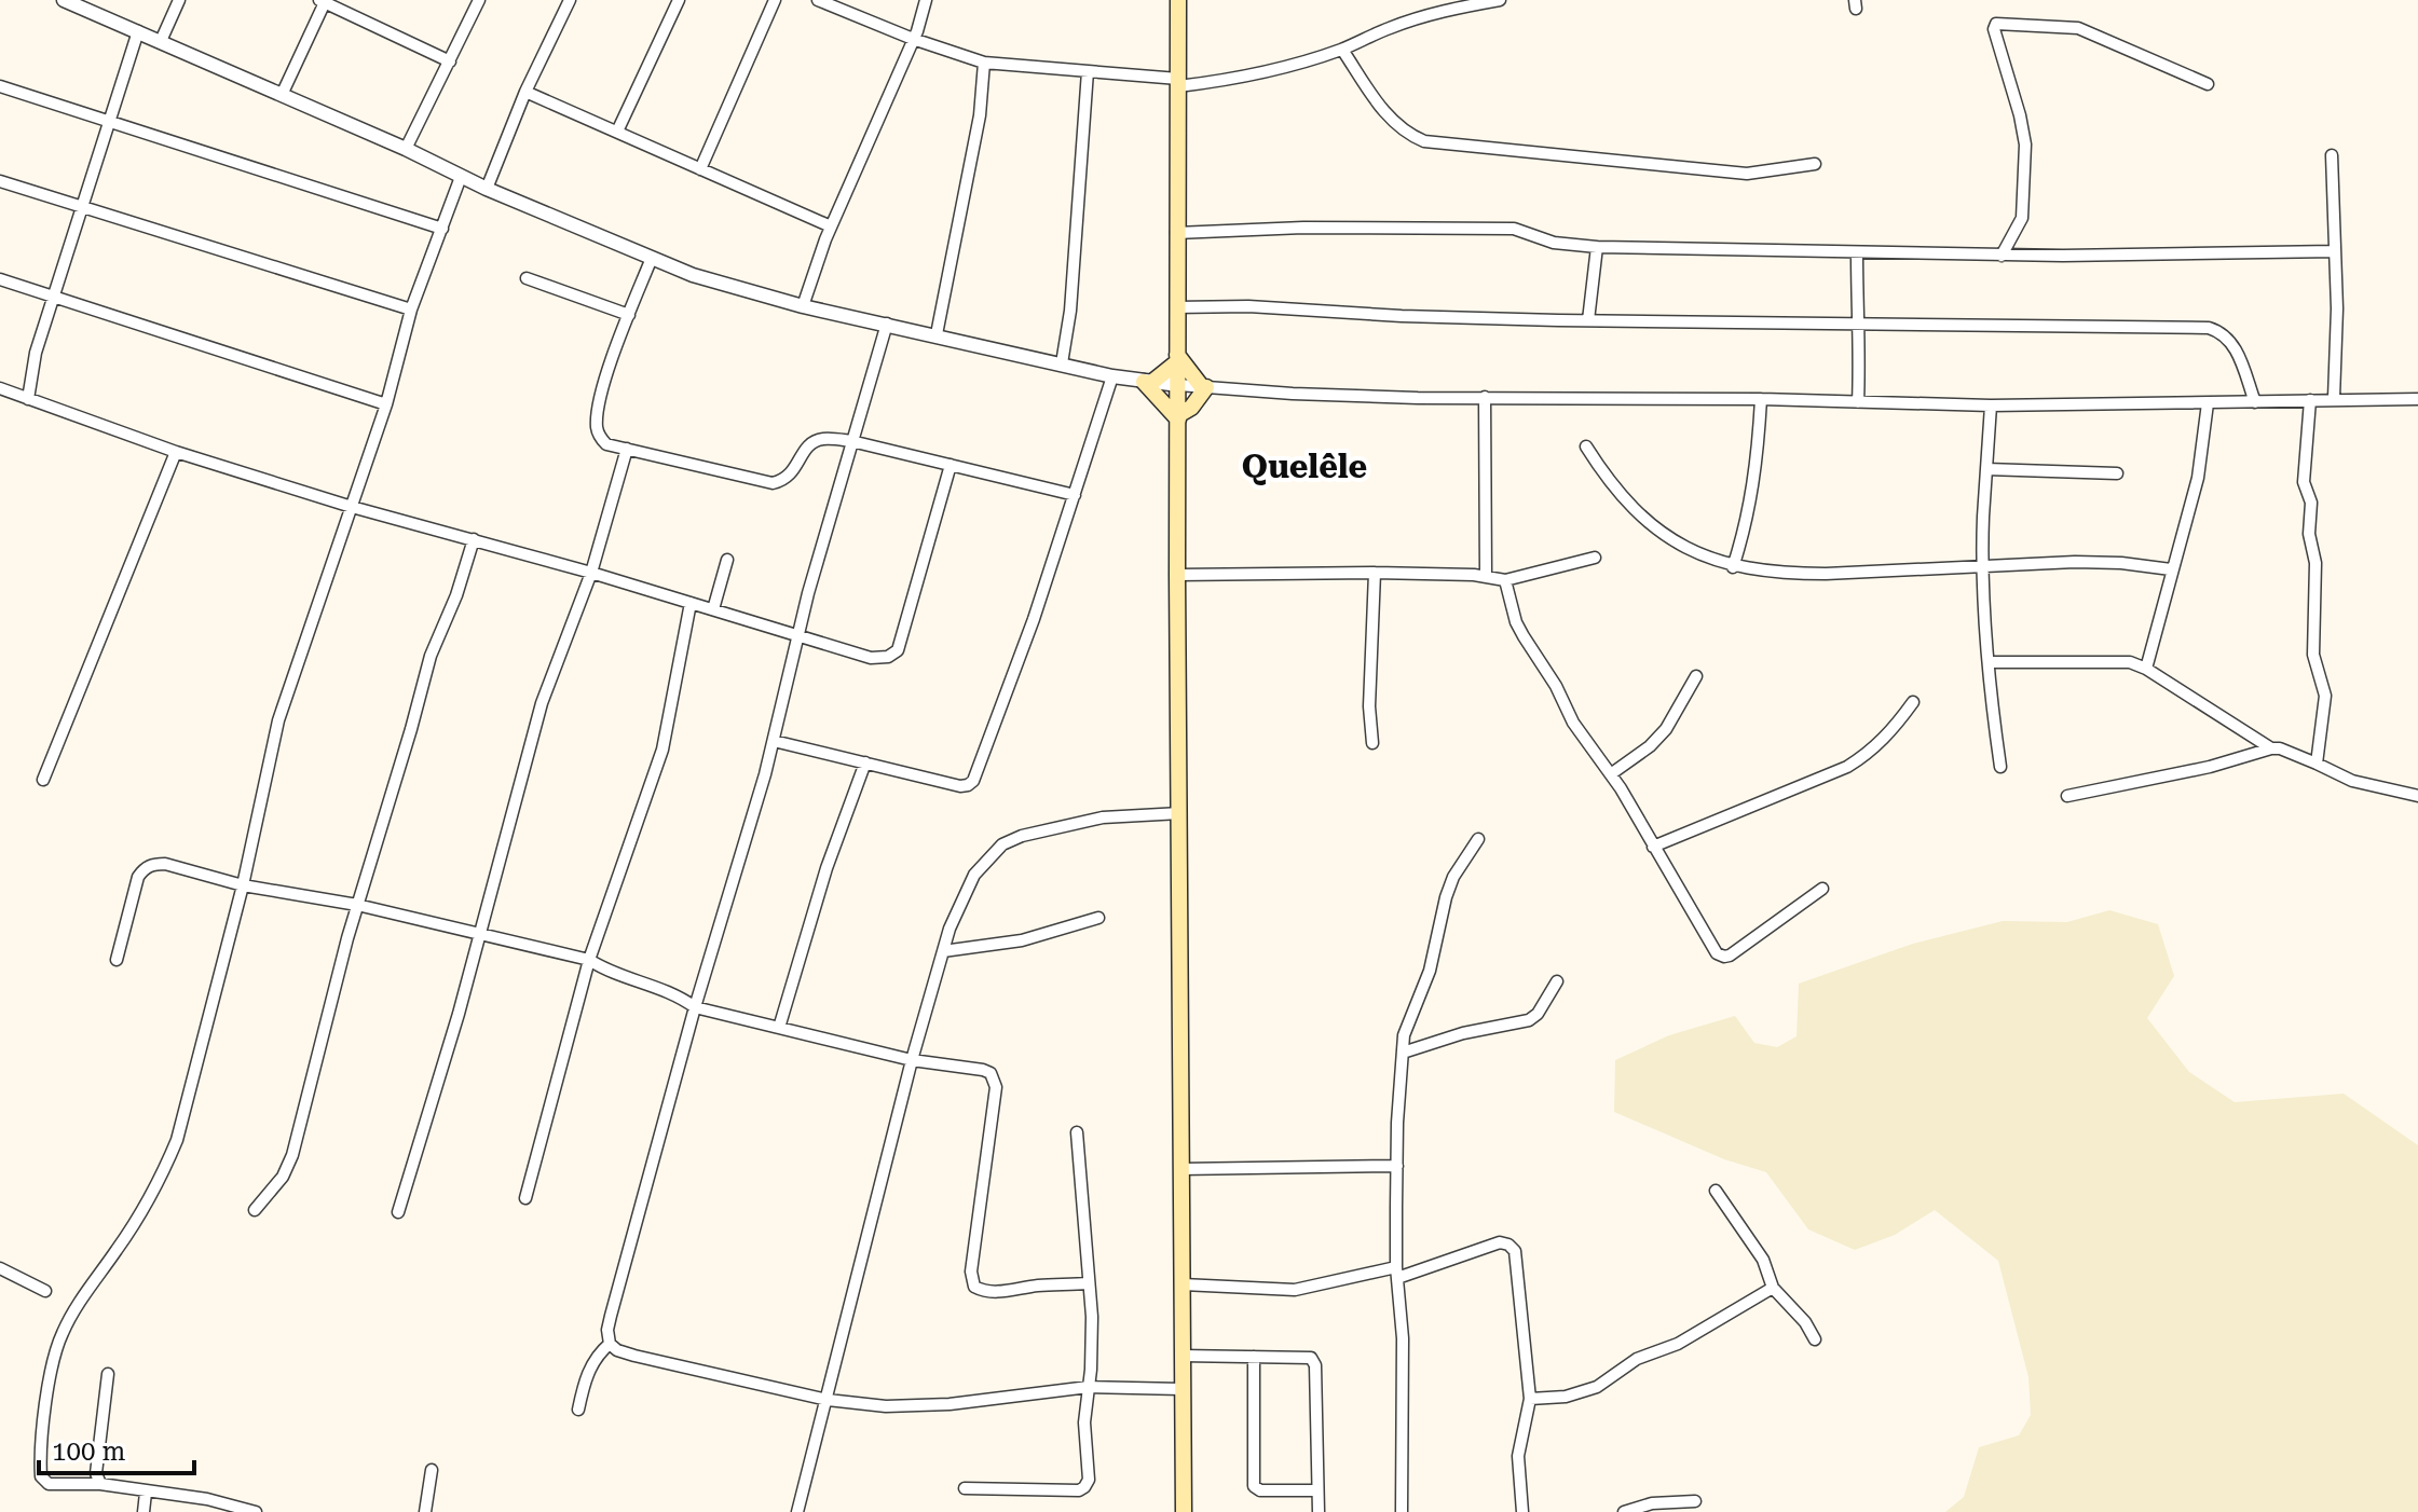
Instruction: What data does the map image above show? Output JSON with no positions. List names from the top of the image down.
{
  "districts": ["Quelêle"],
  "scale_bar": "100 m"
}
